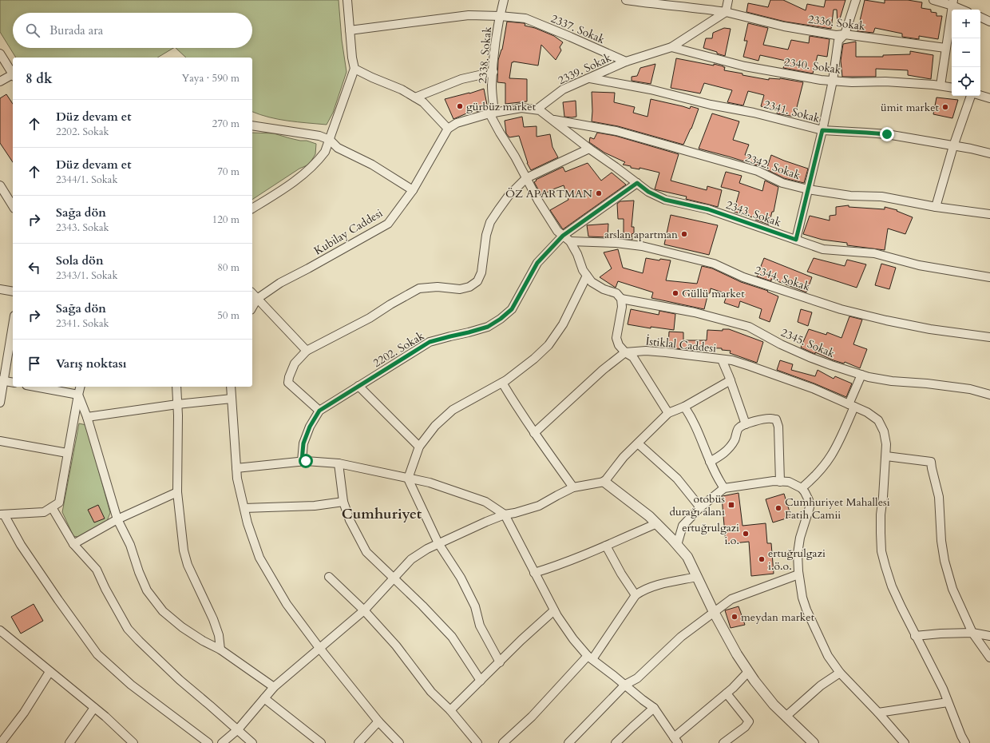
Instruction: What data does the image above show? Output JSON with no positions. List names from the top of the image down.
{
  "streets": {
    "street": [
      "2336. Sokak",
      "2337. Sokak",
      "2338. Sokak",
      "2340. Sokak",
      "2339. Sokak",
      "2341. Sokak",
      "2342. Sokak",
      "2343. Sokak",
      "Kubilay Caddesi",
      "2344. Sokak",
      "2345. Sokak",
      "İstiklal Caddesi",
      "2202. Sokak"
    ]
  },
  "crossings": [
    ["2336. Sokak", "2339. Sokak"],
    ["2337. Sokak", "2338. Sokak"],
    ["2337. Sokak", "2339. Sokak"],
    ["2340. Sokak", "2339. Sokak"],
    ["2339. Sokak", "2341. Sokak"],
    ["2339. Sokak", "2343. Sokak"],
    ["2342. Sokak", "2343. Sokak"],
    ["2343. Sokak", "2202. Sokak"]
  ],
  "districts": ["Cumhuriyet"],
  "places": {
    "other": [
      "gürbüz market",
      "ümit market",
      "ÖZ APARTMAN",
      "arslan apartman",
      "Güllü market",
      "Cumhuriyet Mahallesi Fatih Camii",
      "ertuğrulgazi i.o.",
      "ertuğrulgazi i.ö.o.",
      "meydan market"
    ],
    "transit": ["otobüs durağı alanı"]
  },
  "page": {
    "map_buttons": ["+", "−"],
    "search": "Burada ara",
    "heading": ["8 dk", "Yaya · 590 m"],
    "list": [
      ["Düz devam et", "2202. Sokak", "270 m"],
      ["Düz devam et", "2344/1. Sokak", "70 m"],
      ["Sağa dön", "2343. Sokak", "120 m"],
      ["Sola dön", "2343/1. Sokak", "80 m"],
      ["Sağa dön", "2341. Sokak", "50 m"],
      "Varış noktası"
    ]
  }
}
